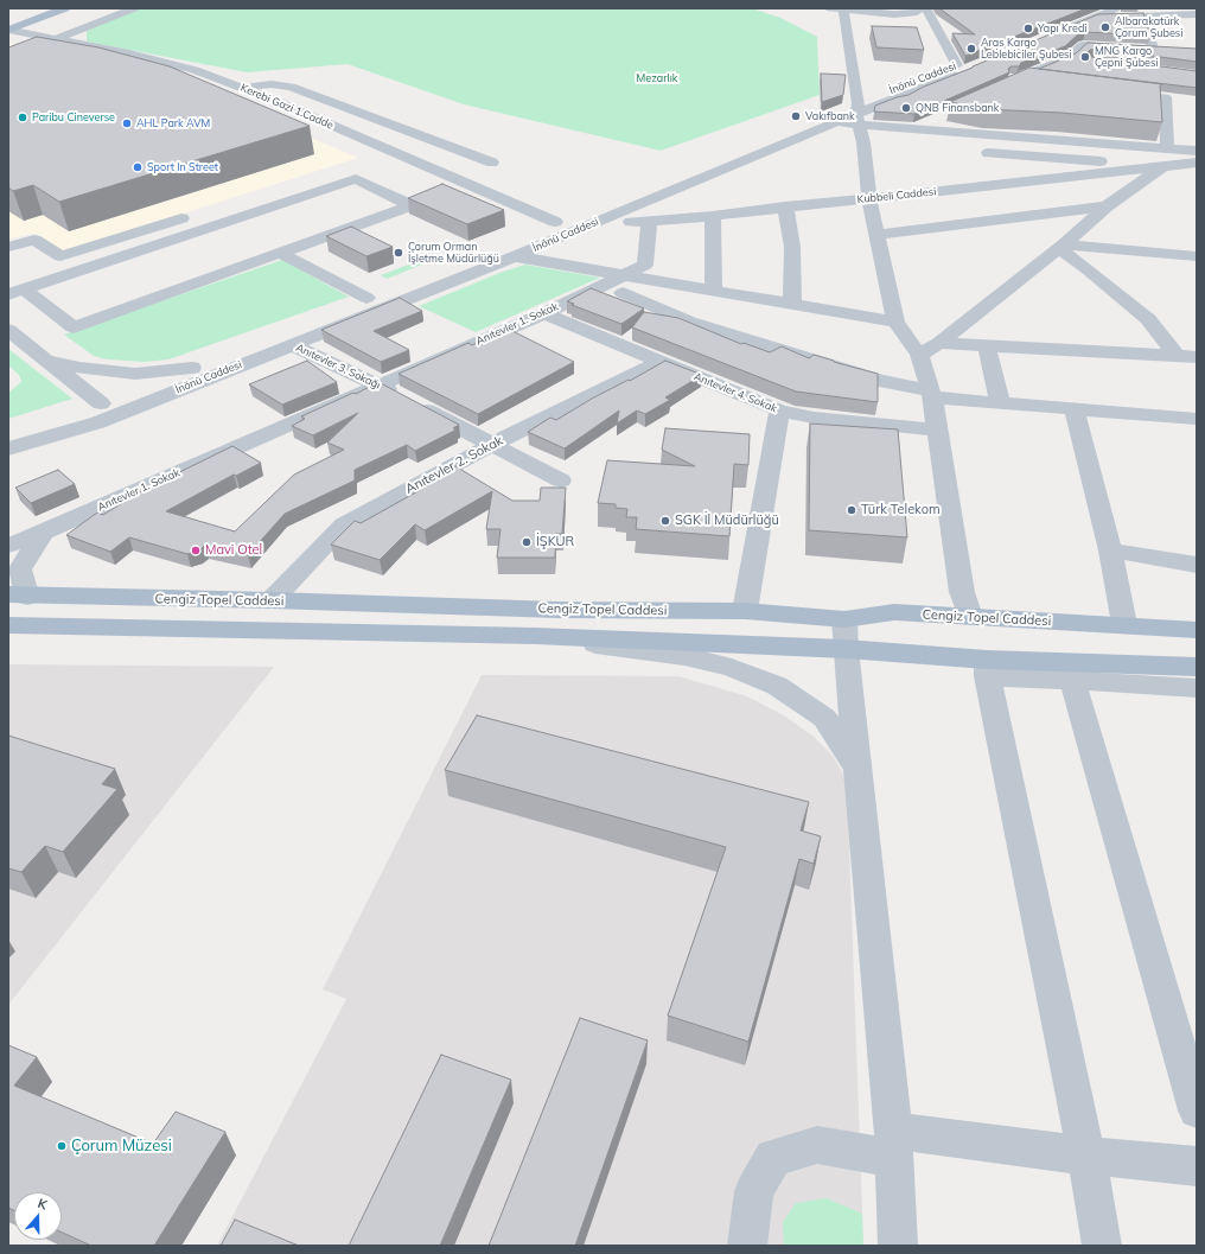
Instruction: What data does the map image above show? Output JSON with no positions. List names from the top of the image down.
{
  "streets": {
    "main road": ["Cengiz Topel Caddesi"],
    "street": [
      "İnönü Caddesi",
      "Kerebi Gazi 1.Cadde",
      "Kubbeli Caddesi",
      "Anıtevler 1. Sokak",
      "Anıtevler 3. Sokağı",
      "Anıtevler 4. Sokak",
      "Anıtevler 2. Sokak"
    ]
  },
  "crossings": [
    ["İnönü Caddesi", "Kubbeli Caddesi"],
    ["İnönü Caddesi", "Anıtevler 3. Sokağı"],
    ["Kubbeli Caddesi", "Anıtevler 1. Sokak"],
    ["Anıtevler 1. Sokak", "Anıtevler 3. Sokağı"],
    ["Anıtevler 1. Sokak", "Anıtevler 4. Sokak"],
    ["Anıtevler 3. Sokağı", "Anıtevler 2. Sokak"],
    ["Anıtevler 4. Sokak", "Anıtevler 2. Sokak"],
    ["Anıtevler 2. Sokak", "Cengiz Topel Caddesi"]
  ],
  "parks": ["Mezarlık"],
  "places": [
    "Albarakatürk Çorum Şubesi",
    "Yapı Kredi",
    "Aras Kargo Leblebiciler Şubesi",
    "MNG Kargo Çepni Şubesi",
    "QNB Finansbank",
    "Vakıfbank",
    "Paribu Cineverse",
    "AHL Park AVM",
    "Sport In Street",
    "Çorum Orman İşletme Müdürlüğü",
    "Türk Telekom",
    "SGK İl Müdürlüğü",
    "İŞKUR",
    "Mavi Otel",
    "Çorum Müzesi"
  ],
  "north": "top"
}
